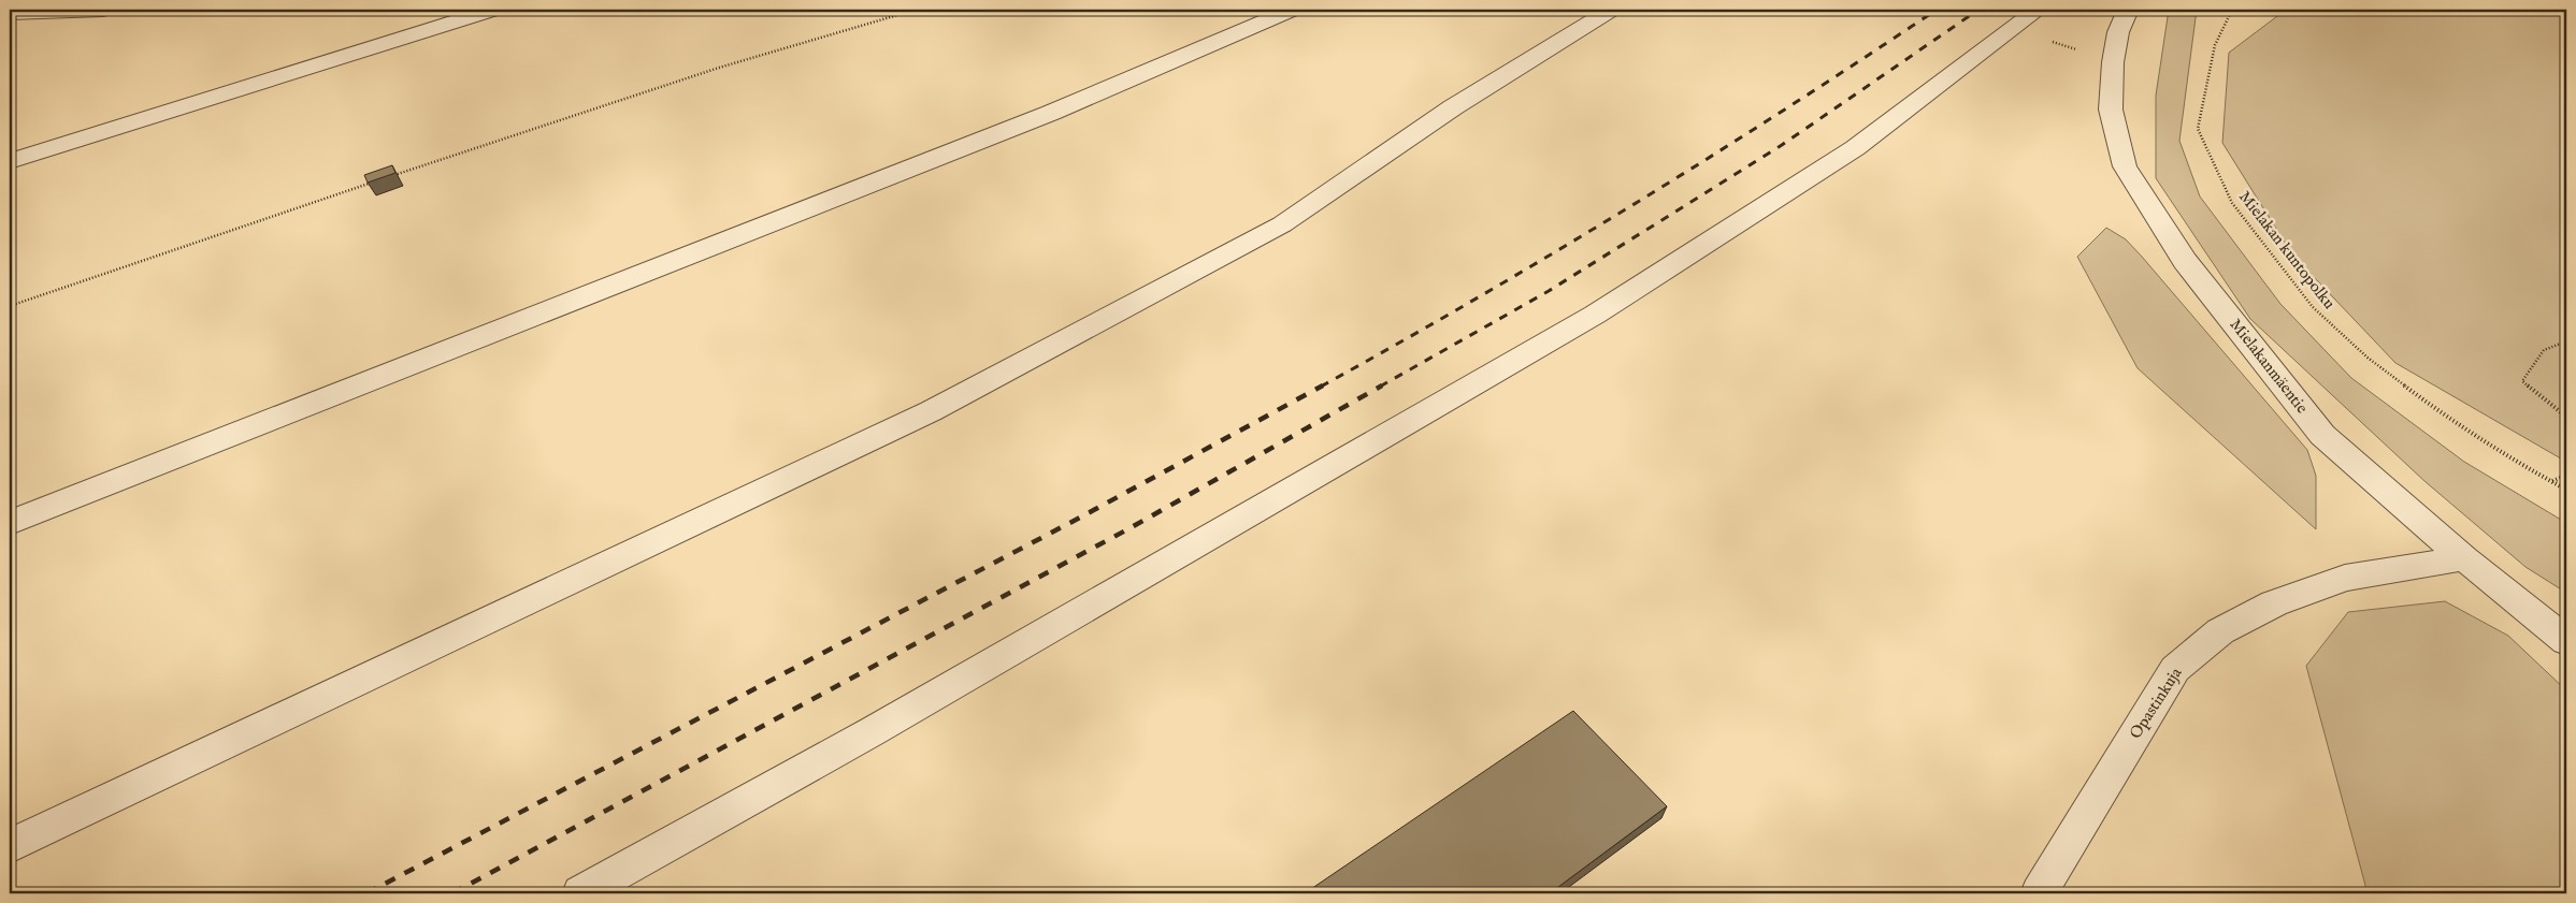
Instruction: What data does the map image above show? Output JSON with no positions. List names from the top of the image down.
{
  "streets": {
    "street": ["Mielakanmäentie", "Opastinkuja"],
    "path": ["Mielakan kuntopolku"]
  },
  "crossings": [
    ["Mielakanmäentie", "Opastinkuja"]
  ]
}
